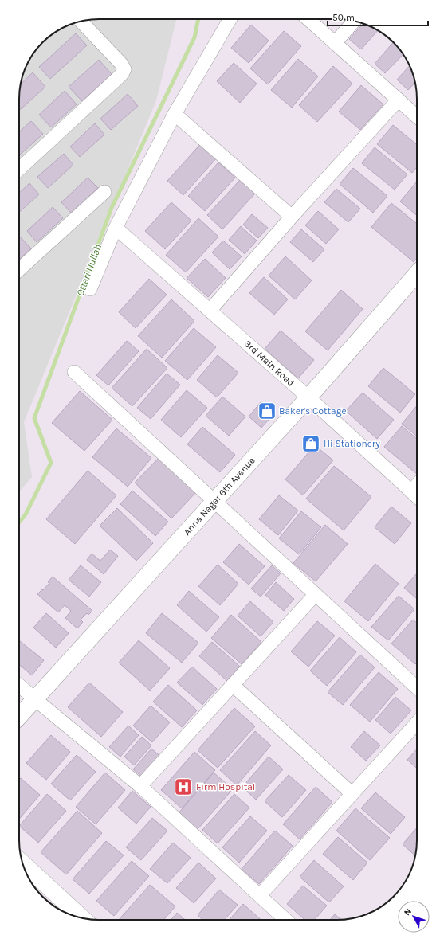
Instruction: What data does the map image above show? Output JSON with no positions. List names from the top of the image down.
{
  "streets": {
    "street": ["3rd Main Road", "Anna Nagar 6th Avenue"]
  },
  "crossings": [
    ["3rd Main Road", "Anna Nagar 6th Avenue"]
  ],
  "water": ["Otteri Nullah"],
  "places": {
    "shop": ["Baker's Cottage", "Hi Stationery"],
    "hospital": ["Firm Hospital"]
  },
  "scale_bar": "50 m",
  "north": "top left"
}
